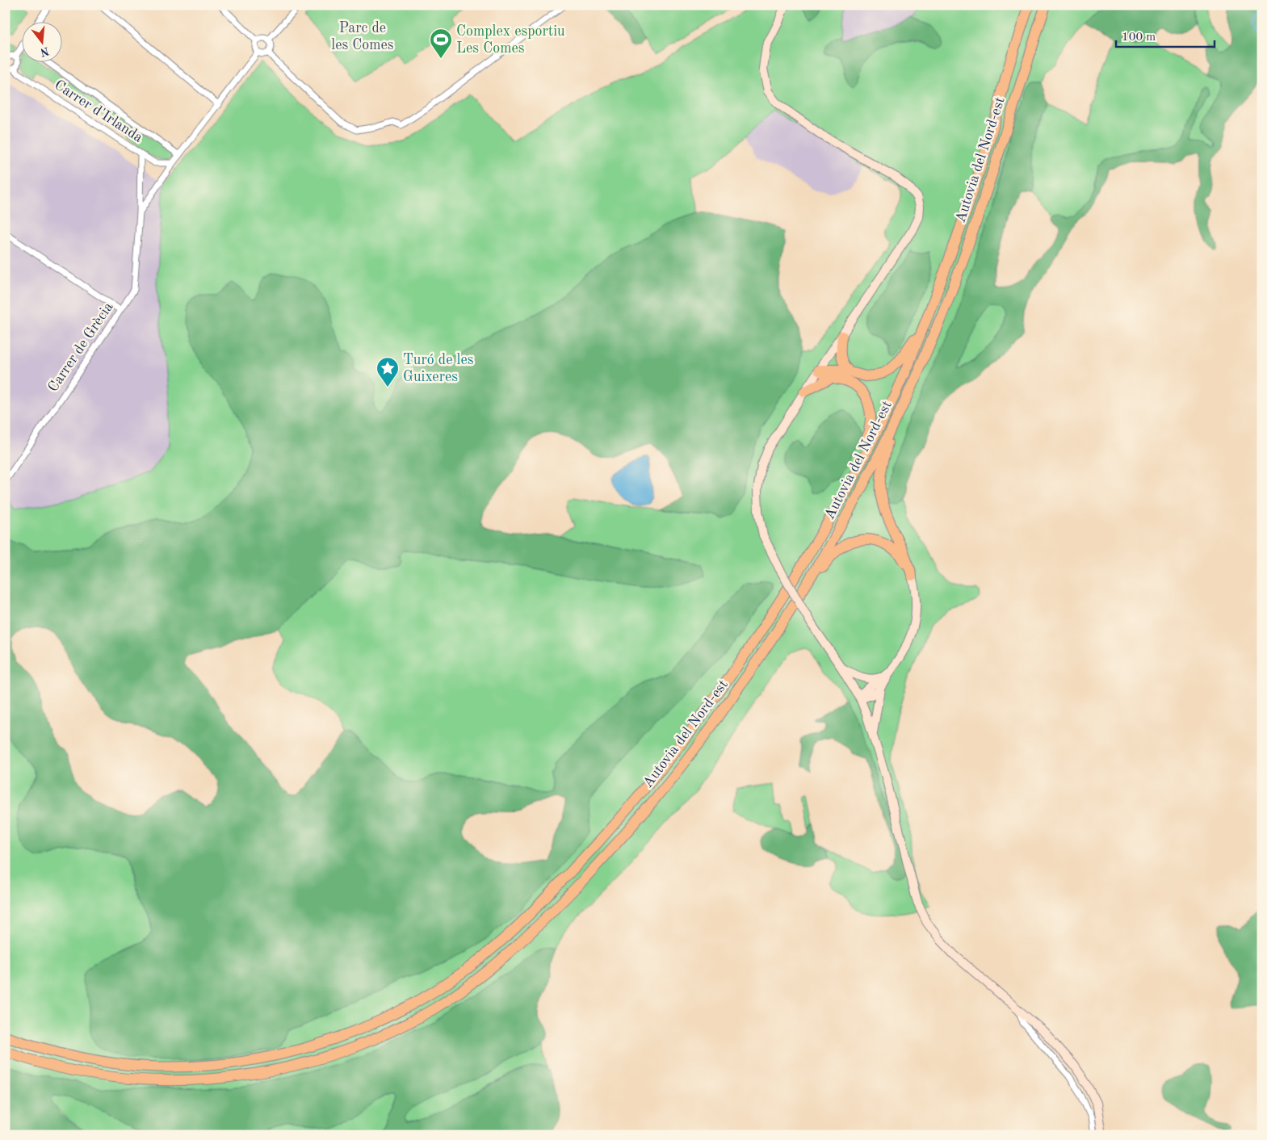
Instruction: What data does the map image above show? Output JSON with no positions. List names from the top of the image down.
{
  "streets": {
    "highway": ["Autovia del Nord-est"],
    "street": ["Carrer d'Irlanda", "Carrer de Grècia"]
  },
  "crossings": [
    ["Carrer d'Irlanda", "Carrer de Grècia"]
  ],
  "parks": ["Parc de les Comes"],
  "places": {
    "sports": ["Complex esportiu Les Comes"],
    "place": ["Turó de les Guixeres"]
  },
  "scale_bar": "100 m",
  "north": "bottom"
}
